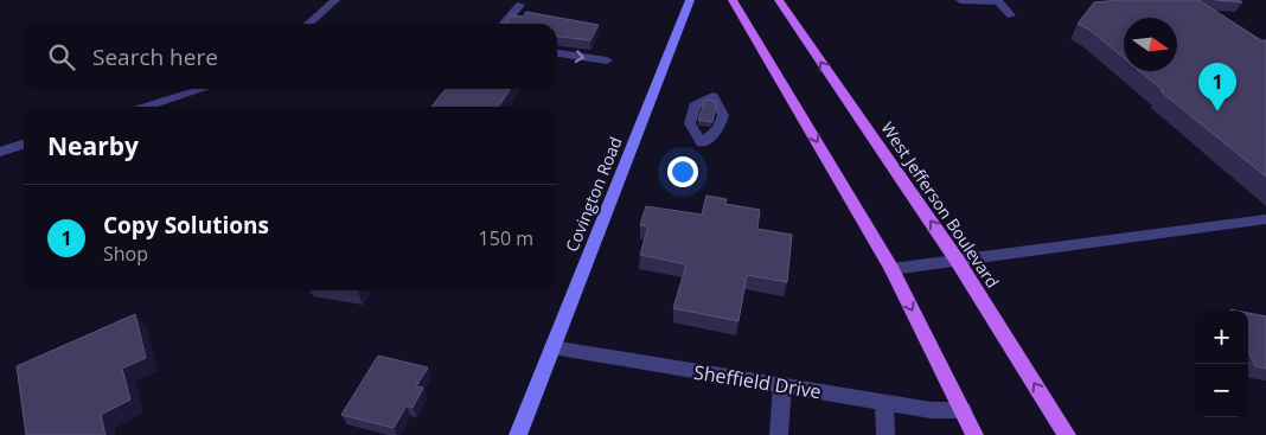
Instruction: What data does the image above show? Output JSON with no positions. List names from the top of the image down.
{
  "streets": {
    "main road": ["Covington Road", "West Jefferson Boulevard"],
    "street": ["Sheffield Drive"]
  },
  "crossings": [
    ["Covington Road", "Sheffield Drive"]
  ],
  "north": "right",
  "page": {
    "search": "Search here",
    "pins": "1",
    "heading": "Nearby",
    "list": [
      {
        "mark": "1",
        "name": "Copy Solutions",
        "note": "Shop",
        "value": "150 m"
      }
    ],
    "map_buttons": ["+", "−"]
  }
}
